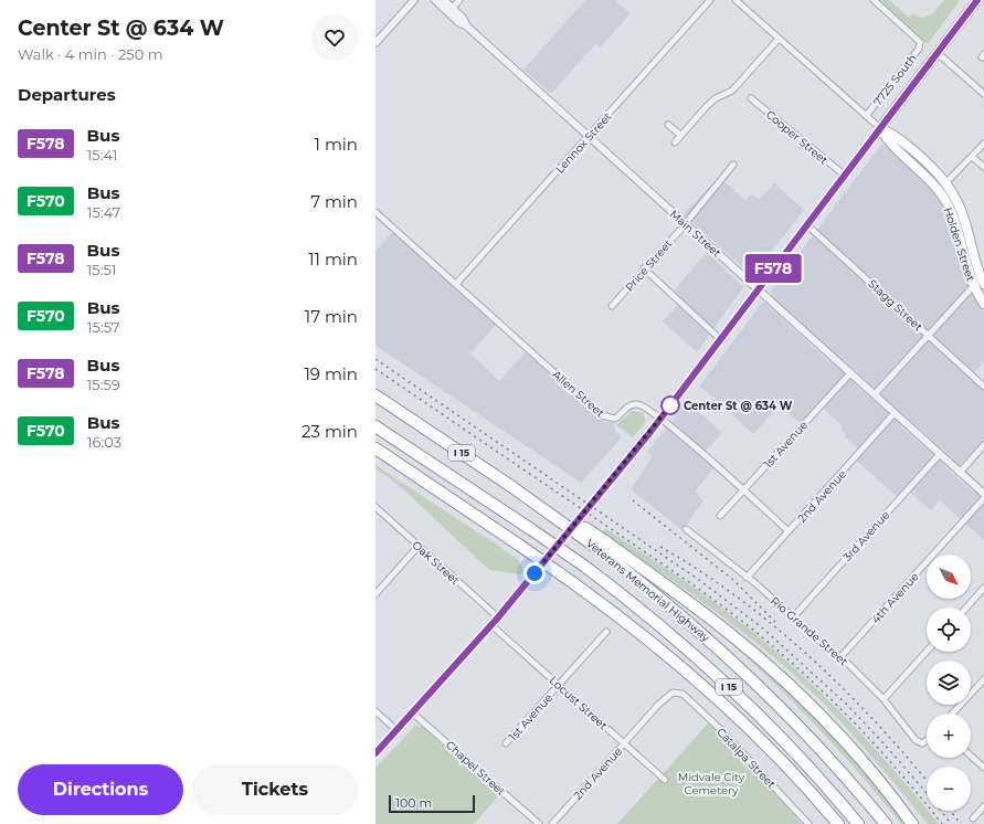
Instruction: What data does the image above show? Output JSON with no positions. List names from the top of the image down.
{
  "streets": {
    "highway": ["I 15", "Veterans Memorial Highway"],
    "main road": ["Holden Street"],
    "street": [
      "7725 South",
      "Cooper Street",
      "Lennox Street",
      "Main Street",
      "Price Street",
      "Stagg Street",
      "Allen Street",
      "1st Avenue",
      "2nd Avenue",
      "3rd Avenue",
      "Oak Street",
      "4th Avenue",
      "Rio Grande Street",
      "Locust Street",
      "Catalpa Street",
      "Chapel Street"
    ]
  },
  "crossings": [
    ["7725 South", "Holden Street"],
    ["Lennox Street", "Main Street"],
    ["Lennox Street", "Allen Street"],
    ["Main Street", "Price Street"],
    ["Main Street", "1st Avenue"],
    ["Main Street", "2nd Avenue"],
    ["Main Street", "3rd Avenue"],
    ["Allen Street", "1st Avenue"],
    ["Allen Street", "2nd Avenue"],
    ["1st Avenue", "Locust Street"],
    ["2nd Avenue", "Rio Grande Street"],
    ["2nd Avenue", "Locust Street"],
    ["2nd Avenue", "Catalpa Street"],
    ["3rd Avenue", "Rio Grande Street"],
    ["4th Avenue", "Rio Grande Street"]
  ],
  "parks": ["Midvale City Cemetery"],
  "places": ["Center St @ 634 W"],
  "lines": ["bus line F578"],
  "scale_bar": "100 m",
  "north": "bottom right",
  "page": {
    "heading": [
      ["Center St @ 634 W", "Walk · 4 min · 250 m"],
      "Departures"
    ],
    "on_map": "F578",
    "list": [
      {
        "mark": "F578",
        "name": "Bus",
        "note": "15:41",
        "value": "1 min"
      },
      {
        "mark": "F570",
        "name": "Bus",
        "note": "15:47",
        "value": "7 min"
      },
      {
        "mark": "F578",
        "name": "Bus",
        "note": "15:51",
        "value": "11 min"
      },
      {
        "mark": "F570",
        "name": "Bus",
        "note": "15:57",
        "value": "17 min"
      },
      {
        "mark": "F578",
        "name": "Bus",
        "note": "15:59",
        "value": "19 min"
      },
      {
        "mark": "F570",
        "name": "Bus",
        "note": "16:03",
        "value": "23 min"
      }
    ],
    "map_buttons": ["+", "−"],
    "buttons": ["Directions", "Tickets"],
    "scale": "100 m"
  }
}
